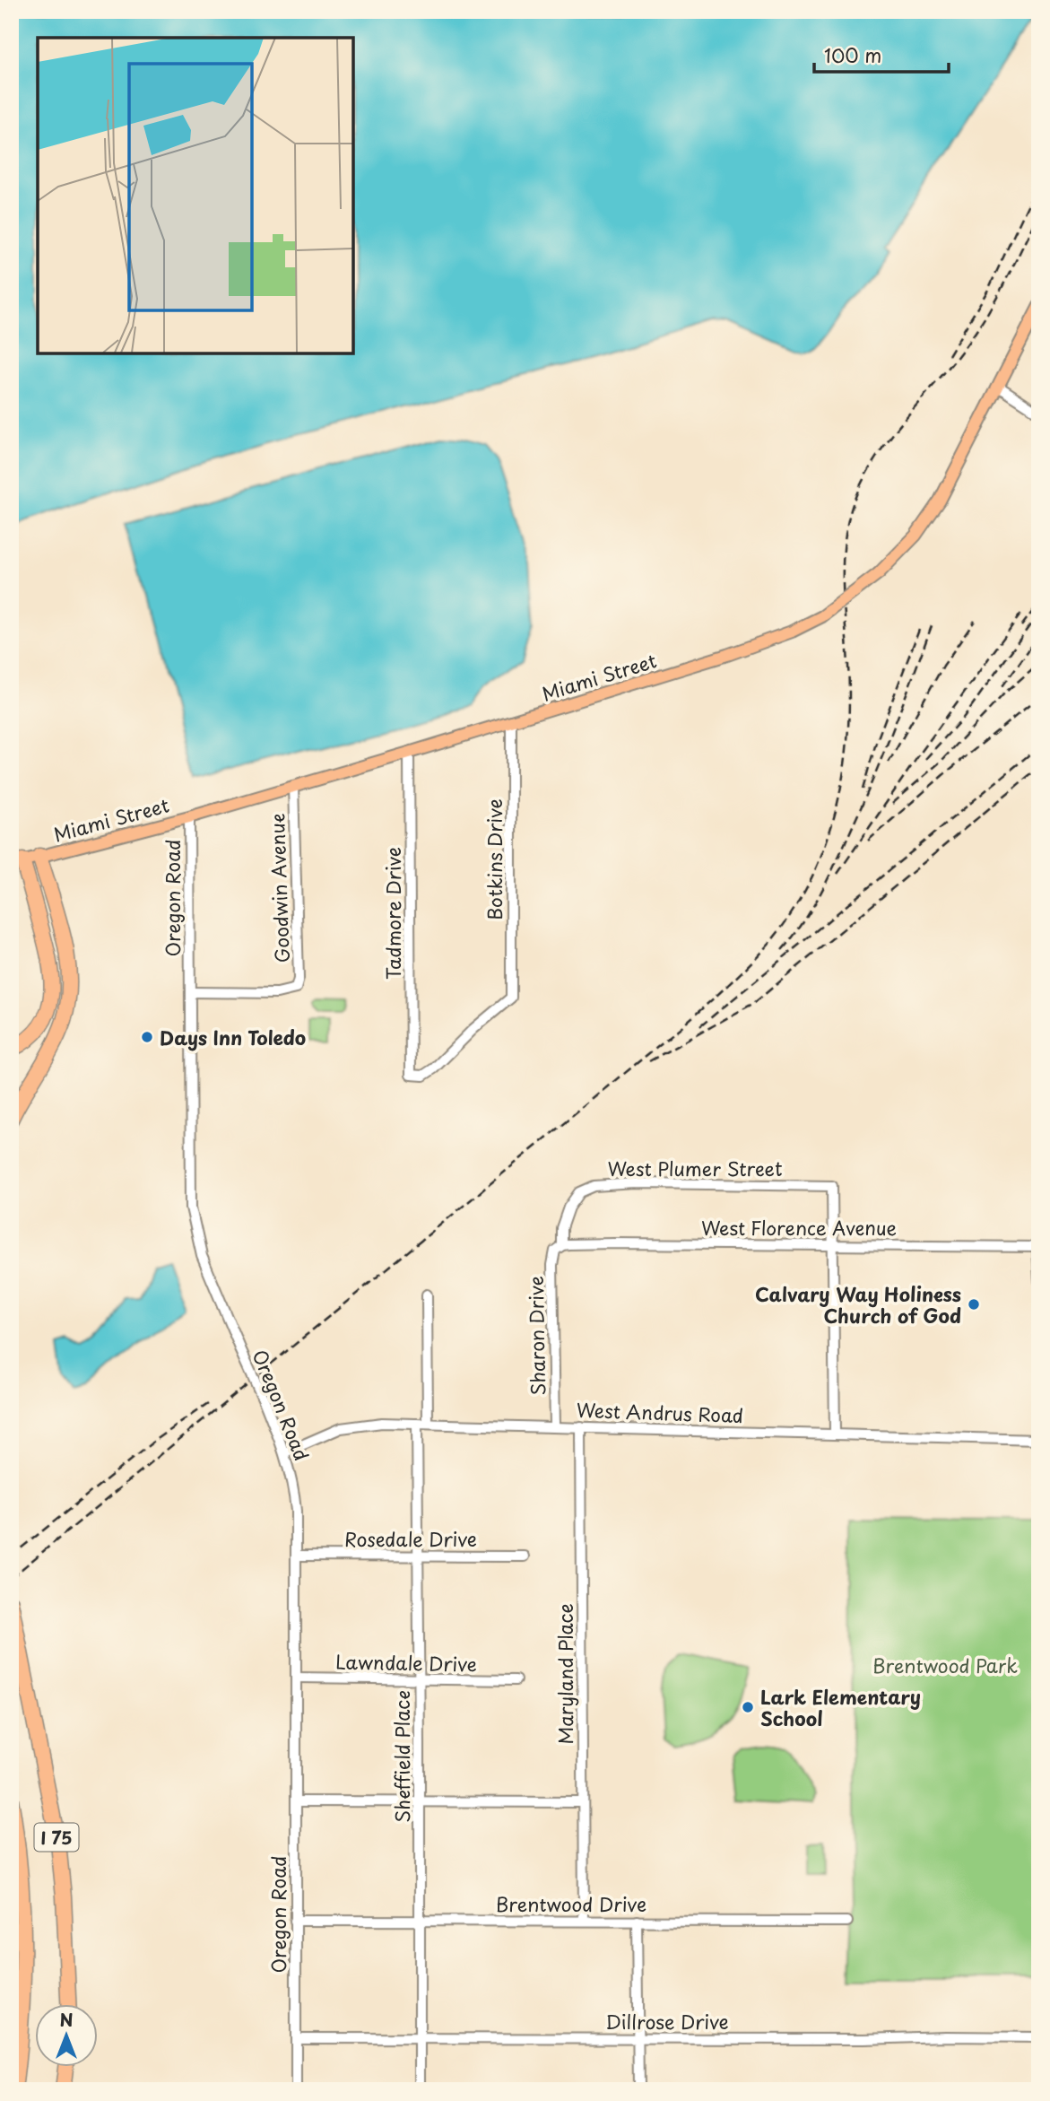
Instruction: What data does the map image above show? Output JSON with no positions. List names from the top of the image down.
{
  "streets": {
    "highway": ["I 75"],
    "main road": ["Miami Street"],
    "street": [
      "Botkins Drive",
      "Goodwin Avenue",
      "Oregon Road",
      "Tadmore Drive",
      "West Plumer Street",
      "West Florence Avenue",
      "Sharon Drive",
      "West Andrus Road",
      "Rosedale Drive",
      "Lawndale Drive",
      "Maryland Place",
      "Sheffield Place",
      "Brentwood Drive",
      "Dillrose Drive"
    ]
  },
  "crossings": [
    ["Miami Street", "Botkins Drive"],
    ["Miami Street", "Goodwin Avenue"],
    ["Miami Street", "Oregon Road"],
    ["Miami Street", "Tadmore Drive"],
    ["Botkins Drive", "Tadmore Drive"],
    ["Goodwin Avenue", "Oregon Road"],
    ["Oregon Road", "West Andrus Road"],
    ["Oregon Road", "Rosedale Drive"],
    ["Oregon Road", "Lawndale Drive"],
    ["Oregon Road", "Brentwood Drive"],
    ["Oregon Road", "Dillrose Drive"],
    ["West Plumer Street", "West Florence Avenue"],
    ["West Plumer Street", "Sharon Drive"],
    ["West Florence Avenue", "Sharon Drive"],
    ["Sharon Drive", "West Andrus Road"],
    ["West Andrus Road", "Maryland Place"],
    ["West Andrus Road", "Sheffield Place"],
    ["Rosedale Drive", "Sheffield Place"],
    ["Lawndale Drive", "Sheffield Place"],
    ["Maryland Place", "Brentwood Drive"],
    ["Sheffield Place", "Brentwood Drive"],
    ["Sheffield Place", "Dillrose Drive"]
  ],
  "parks": ["Brentwood Park"],
  "places": ["Days Inn Toledo", "Calvary Way Holiness Church of God", "Lark Elementary School"],
  "scale_bar": "100 m",
  "north": "top"
}
